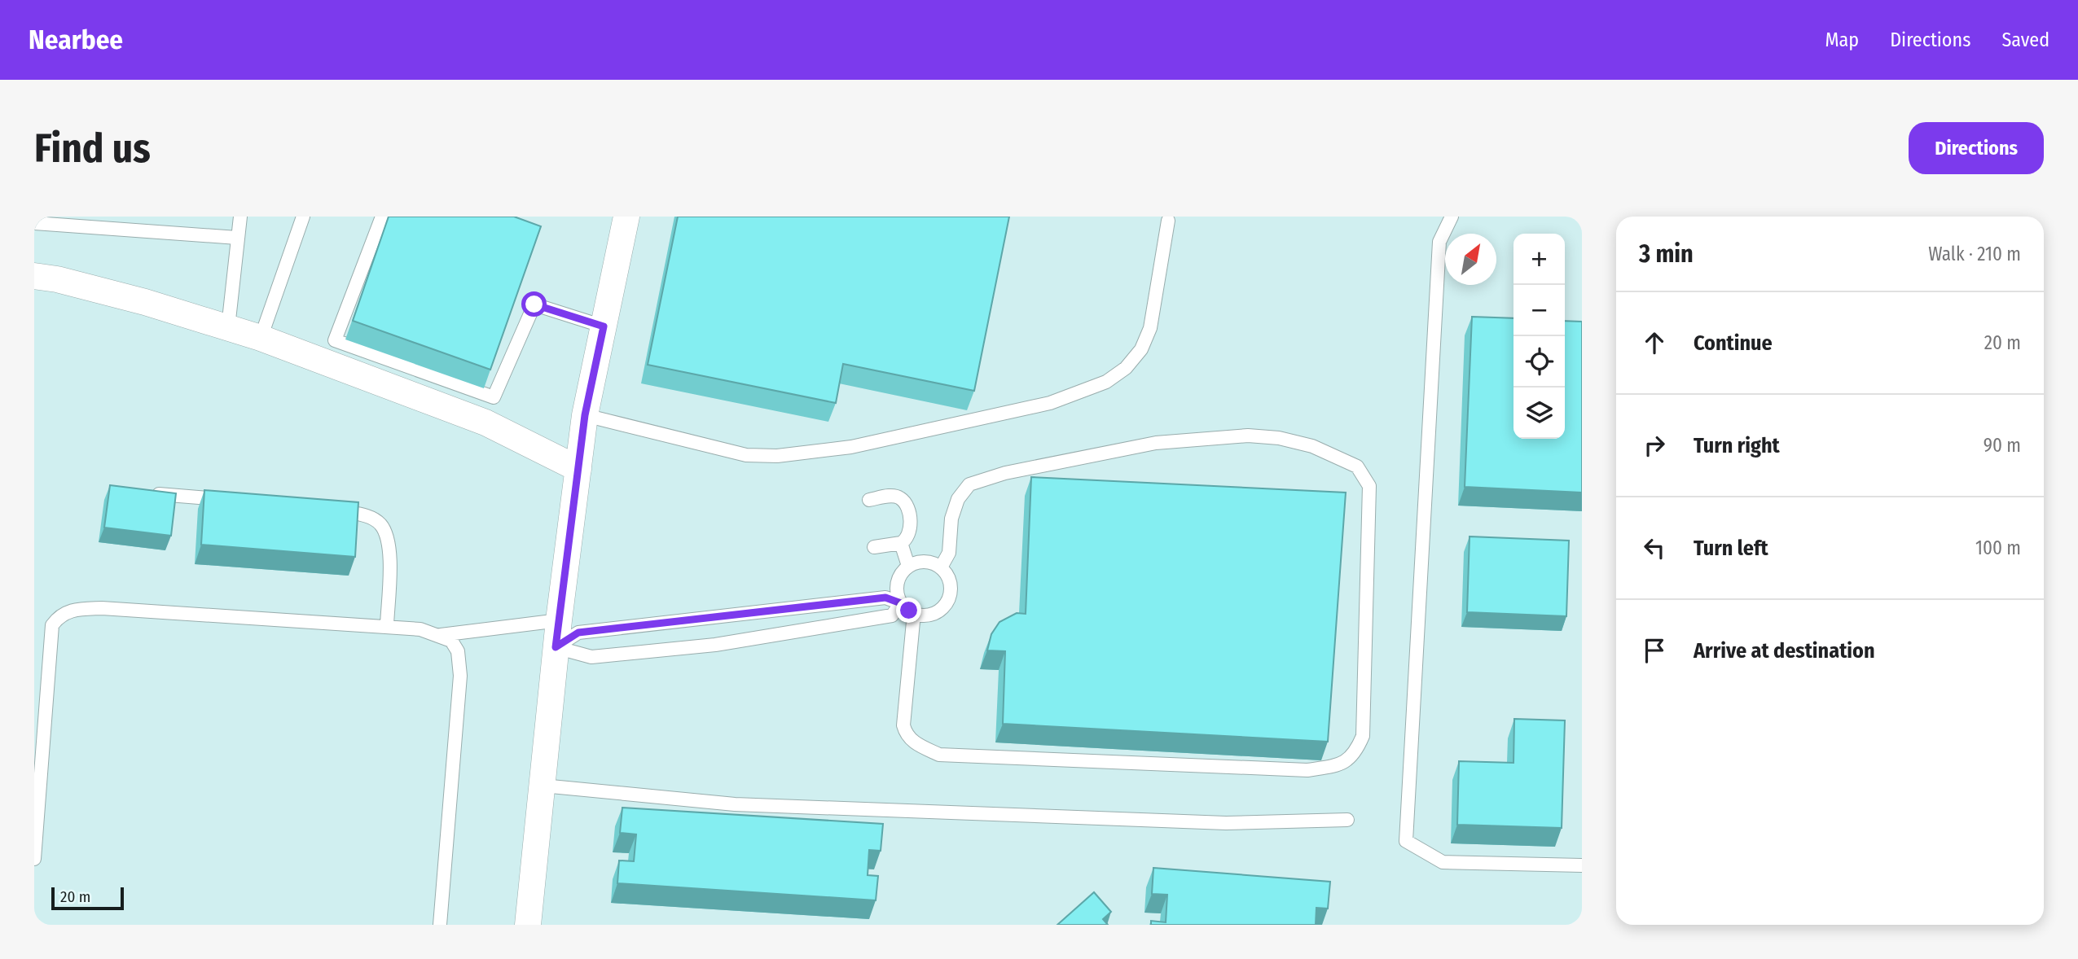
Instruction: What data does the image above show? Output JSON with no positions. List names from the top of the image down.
{
  "scale_bar": "20 m",
  "north": "top right",
  "page": {
    "header": "Nearbee",
    "nav": ["Map", "Directions", "Saved"],
    "buttons": "Directions",
    "title": "Find us",
    "heading": ["3 min", "Walk · 210 m"],
    "map_buttons": ["+", "−"],
    "list": [
      ["Continue", "20 m"],
      ["Turn right", "90 m"],
      ["Turn left", "100 m"],
      "Arrive at destination"
    ],
    "scale": "20 m"
  }
}
